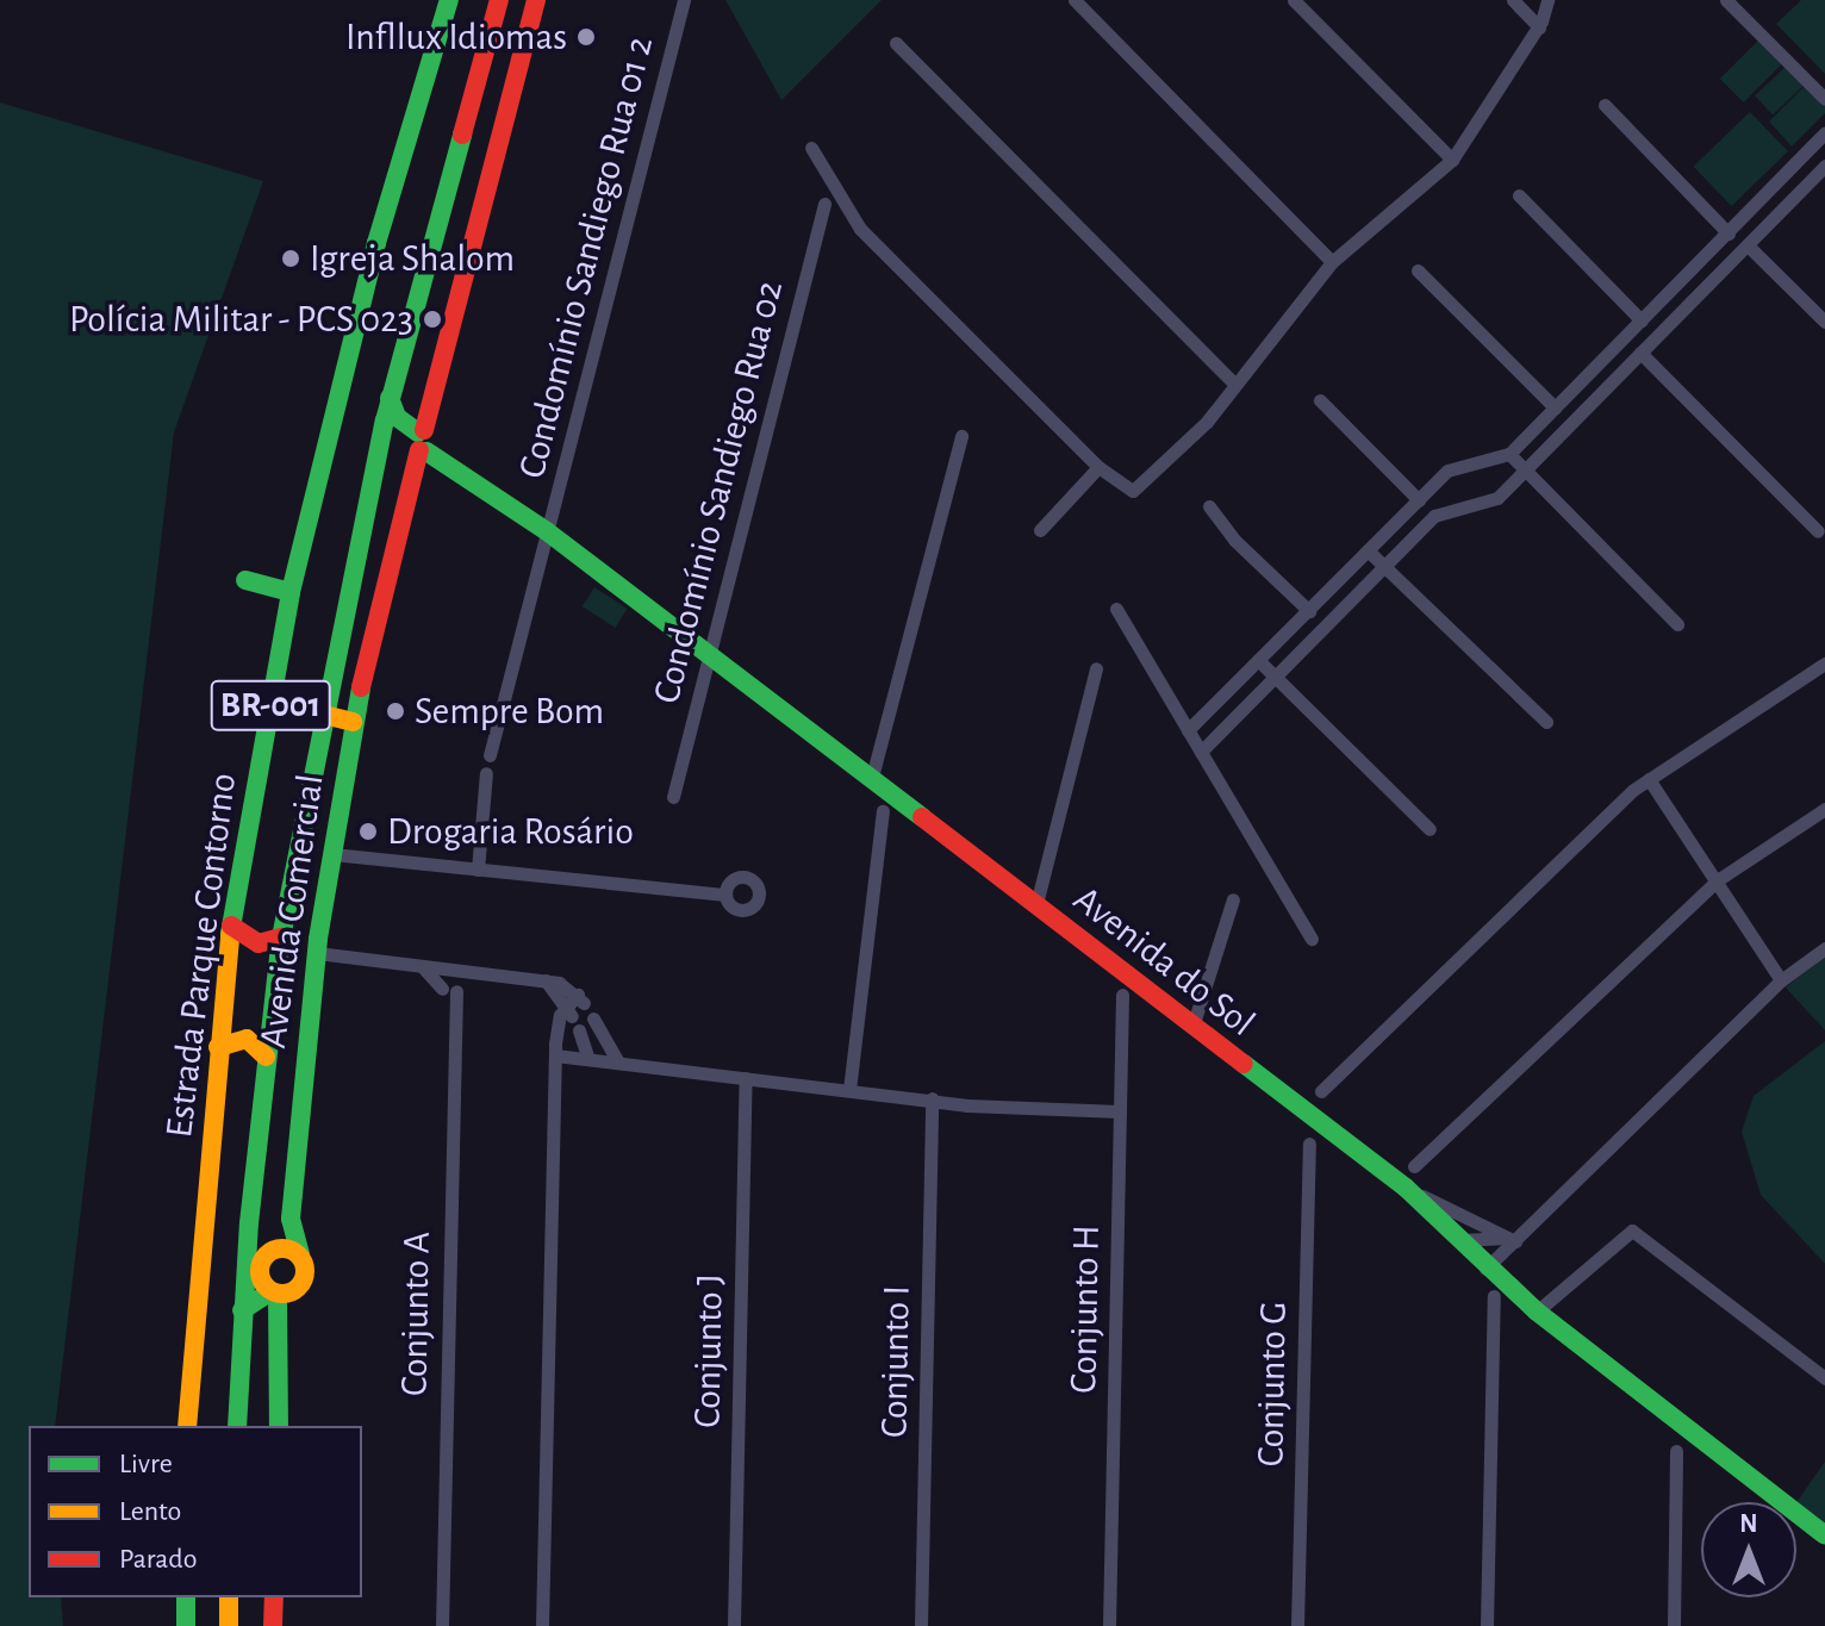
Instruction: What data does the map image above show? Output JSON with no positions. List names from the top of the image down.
{
  "streets": {
    "main road": [
      "BR-001",
      "Avenida Comercial",
      "Estrada Parque Contorno",
      "Avenida do Sol"
    ],
    "street": [
      "Condomínio Sandiego Rua 01 2",
      "Condomínio Sandiego Rua 02",
      "Conjunto H",
      "Conjunto A",
      "Conjunto J",
      "Conjunto I",
      "Conjunto G"
    ]
  },
  "crossings": [
    ["Condomínio Sandiego Rua 01 2", "Avenida do Sol"],
    ["Condomínio Sandiego Rua 02", "Avenida do Sol"],
    ["Avenida Comercial", "Avenida do Sol"],
    ["Estrada Parque Contorno", "Avenida do Sol"]
  ],
  "places": [
    "Infllux Idiomas",
    "Igreja Shalom",
    "Polícia Militar - PCS 023",
    "Sempre Bom",
    "Drogaria Rosário"
  ],
  "legend": ["Livre", "Lento", "Parado"],
  "north": "top"
}
